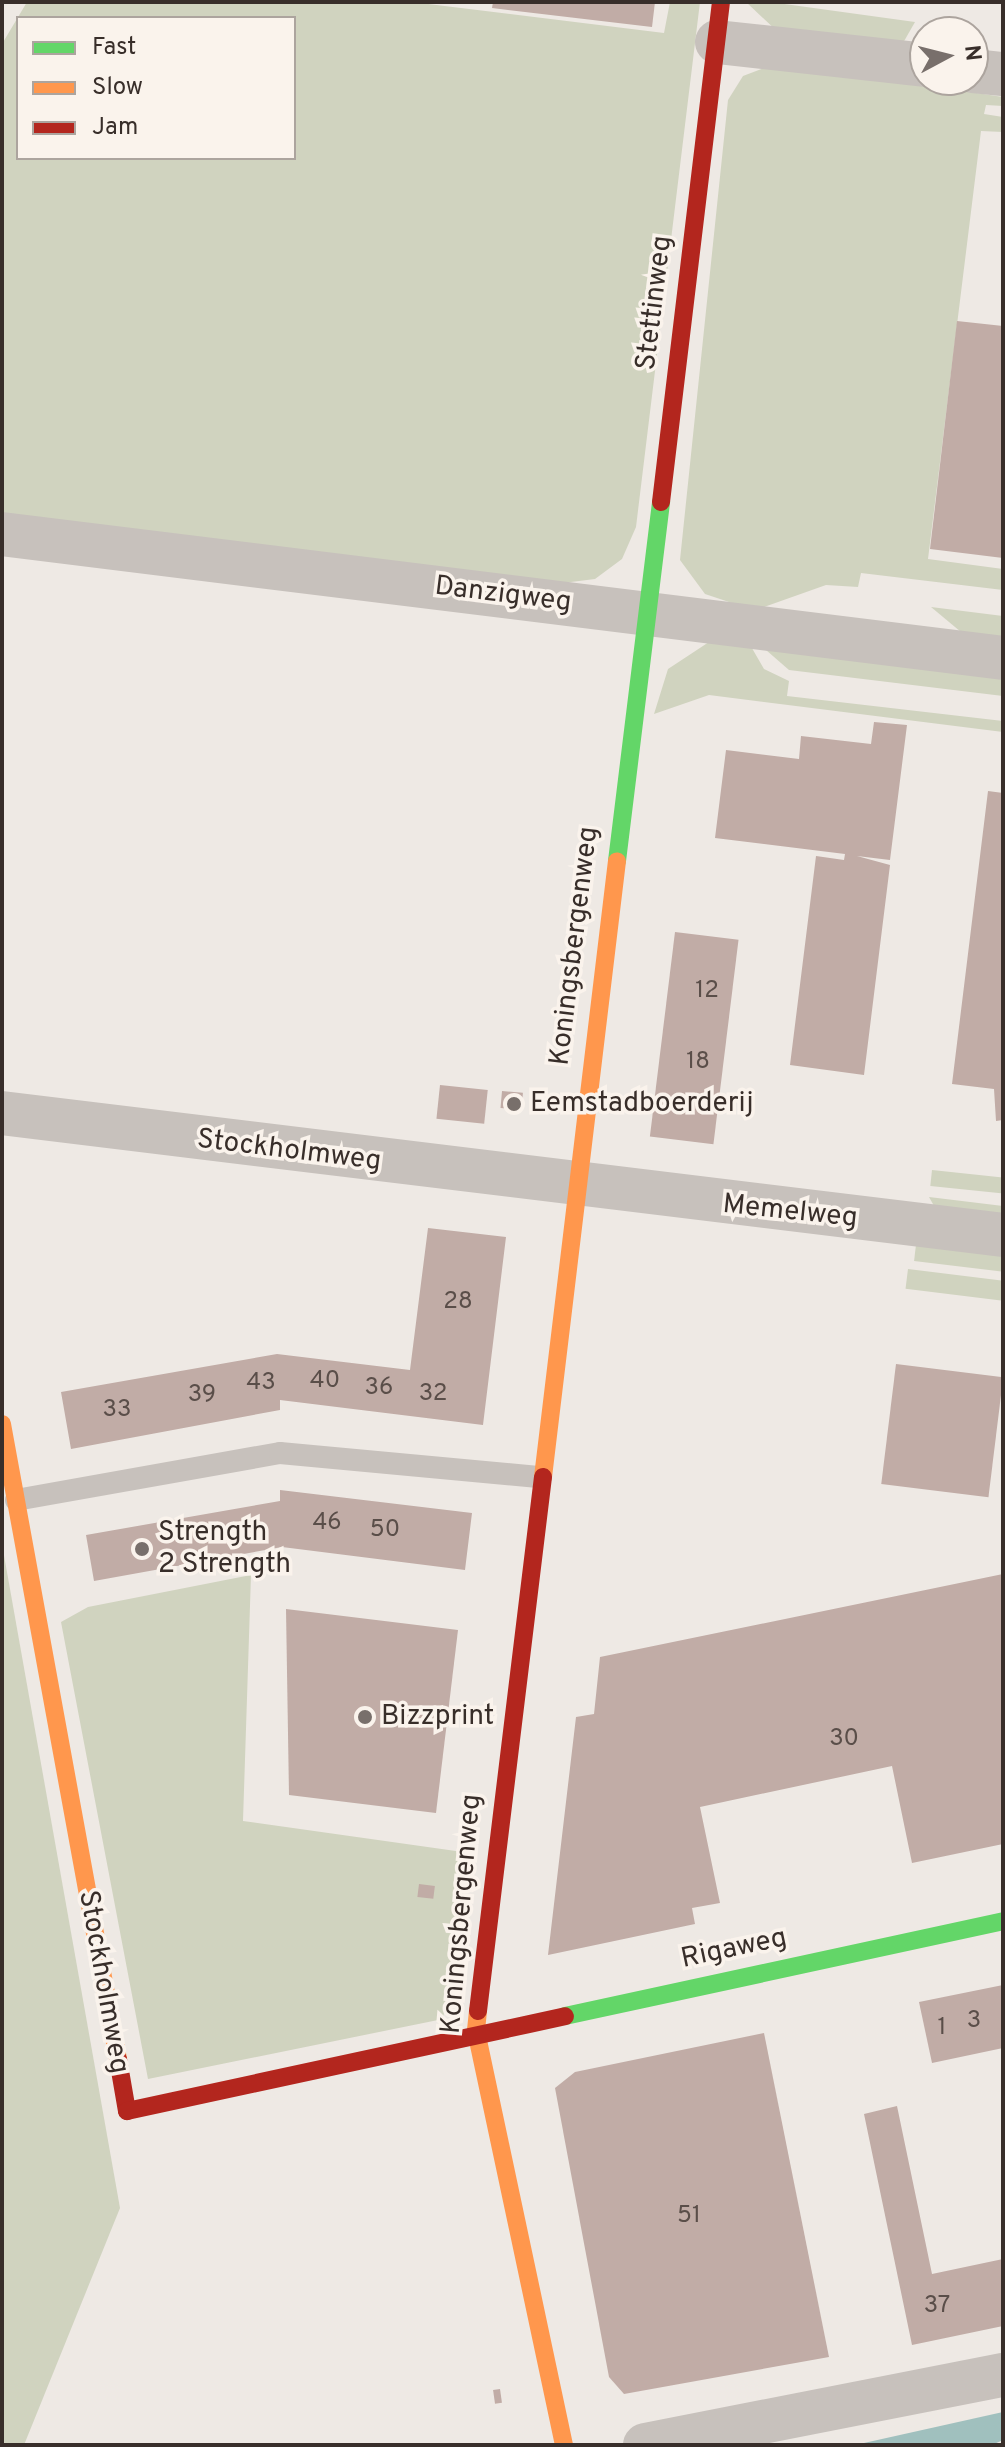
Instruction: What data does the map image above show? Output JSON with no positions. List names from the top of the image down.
{
  "streets": {
    "street": [
      "Stettinweg",
      "Danzigweg",
      "Koningsbergenweg",
      "Stockholmweg",
      "Memelweg",
      "Rigaweg"
    ]
  },
  "crossings": [
    ["Stettinweg", "Danzigweg"],
    ["Stettinweg", "Koningsbergenweg"],
    ["Danzigweg", "Koningsbergenweg"],
    ["Koningsbergenweg", "Stockholmweg"],
    ["Koningsbergenweg", "Memelweg"],
    ["Koningsbergenweg", "Rigaweg"],
    ["Stockholmweg", "Memelweg"],
    ["Stockholmweg", "Rigaweg"]
  ],
  "places": ["Eemstadboerderij", "Strength 2 Strength", "Bizzprint"],
  "house_numbers": [
    "12",
    "18",
    "28",
    "40",
    "43",
    "36",
    "32",
    "39",
    "33",
    "46",
    "50",
    "30",
    "3",
    "1",
    "51",
    "37"
  ],
  "legend": ["Fast", "Slow", "Jam"],
  "north": "right"
}
